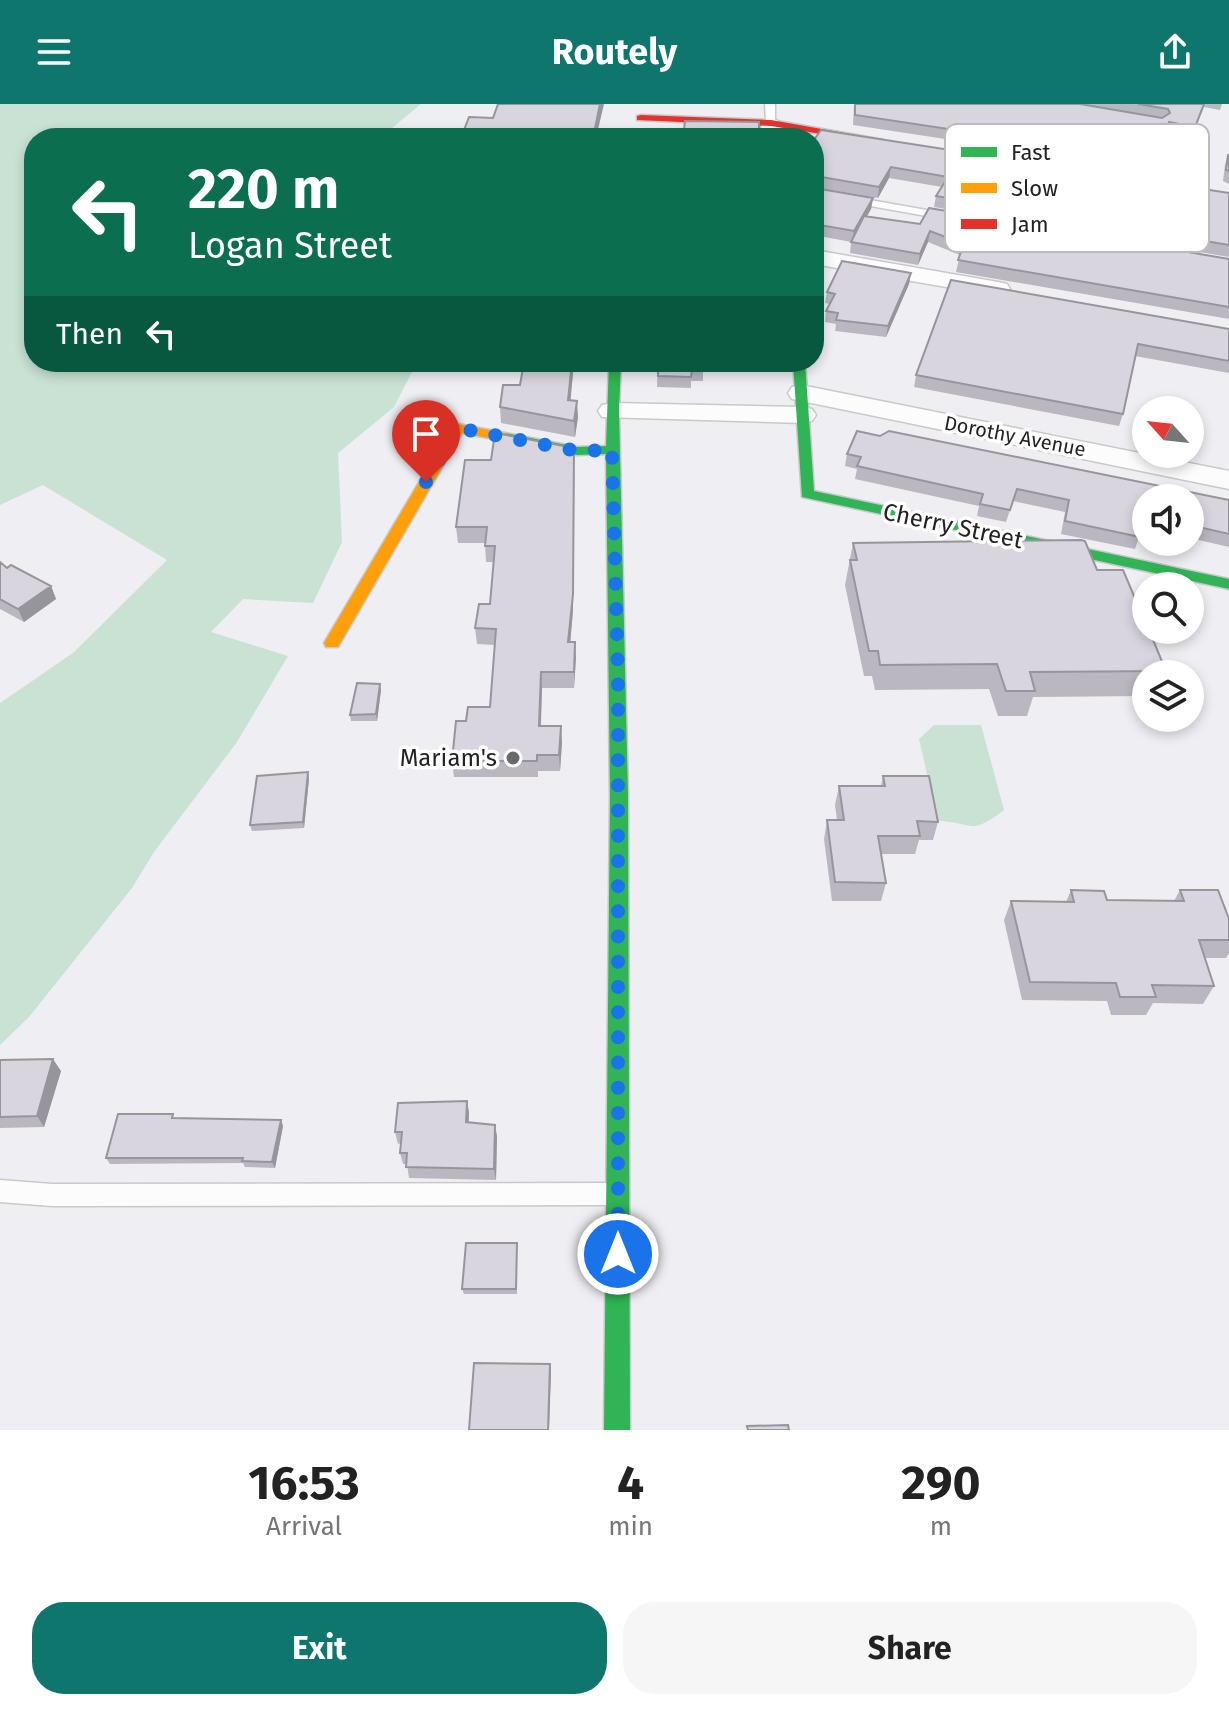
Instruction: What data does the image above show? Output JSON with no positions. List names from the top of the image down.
{
  "streets": {
    "street": ["Dorothy Avenue", "Cherry Street"]
  },
  "crossings": [
    ["Dorothy Avenue", "Cherry Street"]
  ],
  "places": ["Mariam's"],
  "legend": ["Fast", "Slow", "Jam"],
  "north": "top left",
  "page": {
    "header": "Routely",
    "turn": ["220 m", "Logan Street"],
    "then": "Then",
    "eta": [
      "16:53",
      "Arrival",
      "4",
      "min",
      "290",
      "m"
    ],
    "buttons": ["Exit", "Share"]
  }
}
